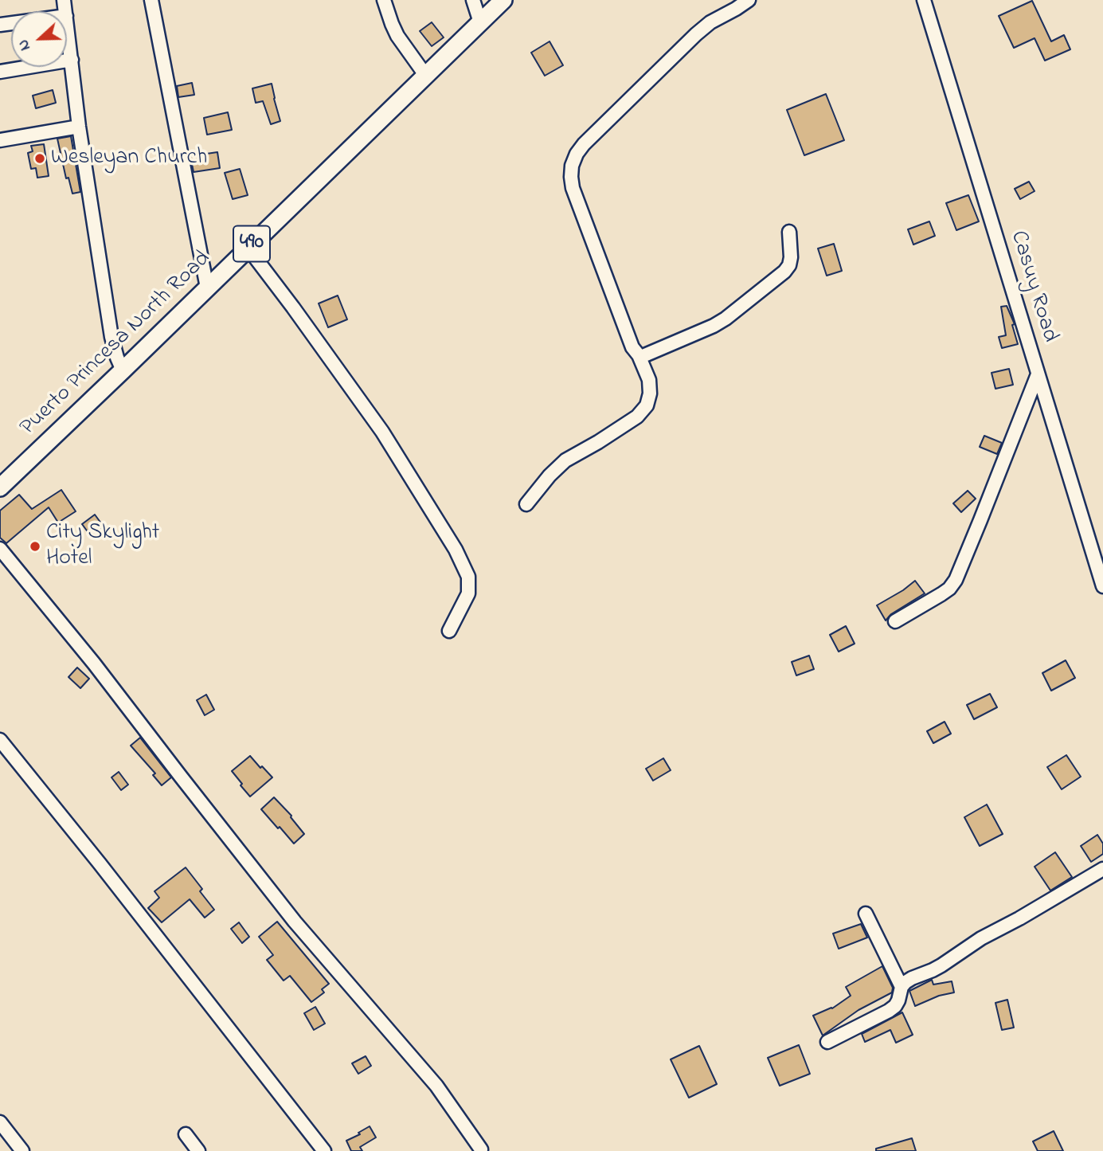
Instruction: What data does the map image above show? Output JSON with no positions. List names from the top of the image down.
{
  "streets": {
    "main road": ["490", "Puerto Princesa North Road"],
    "street": ["Casuy Road"]
  },
  "places": ["Wesleyan Church", "City Skylight Hotel"],
  "north": "left"
}
